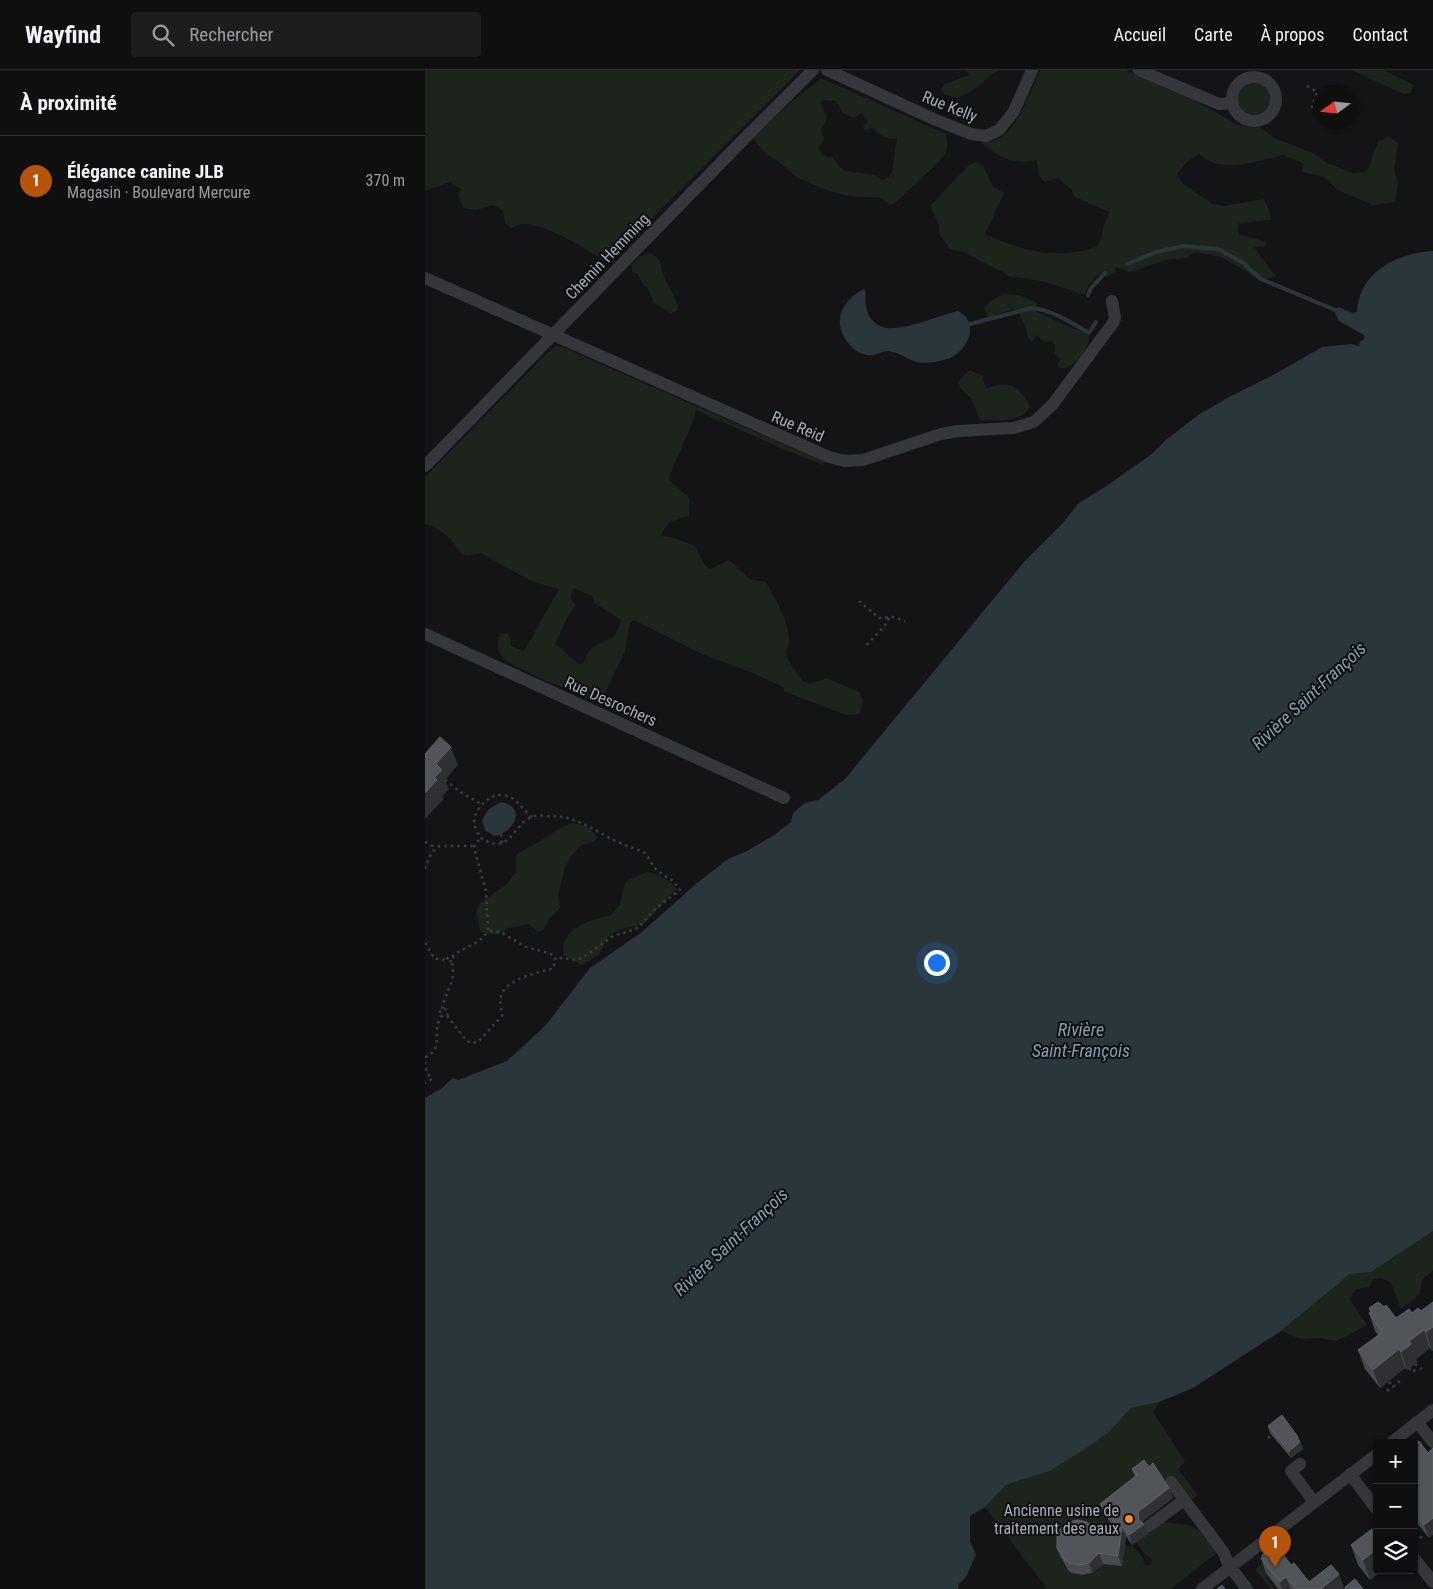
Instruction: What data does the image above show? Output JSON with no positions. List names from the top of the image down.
{
  "streets": {
    "street": [
      "Rue Kelly",
      "Chemin Hemming",
      "Rue Reid",
      "Rue Desrochers"
    ]
  },
  "crossings": [
    ["Chemin Hemming", "Rue Reid"]
  ],
  "water": ["Rivière Saint-François"],
  "places": ["Ancienne usine de traitement des eaux"],
  "north": "left",
  "page": {
    "header": "Wayfind",
    "search": "Rechercher",
    "nav": [
      "Accueil",
      "Carte",
      "À propos",
      "Contact"
    ],
    "heading": "À proximité",
    "list": [
      {
        "mark": "1",
        "name": "Élégance canine JLB",
        "note": "Magasin · Boulevard Mercure",
        "value": "370 m"
      }
    ],
    "map_buttons": ["+", "−"],
    "pins": "1"
  }
}
